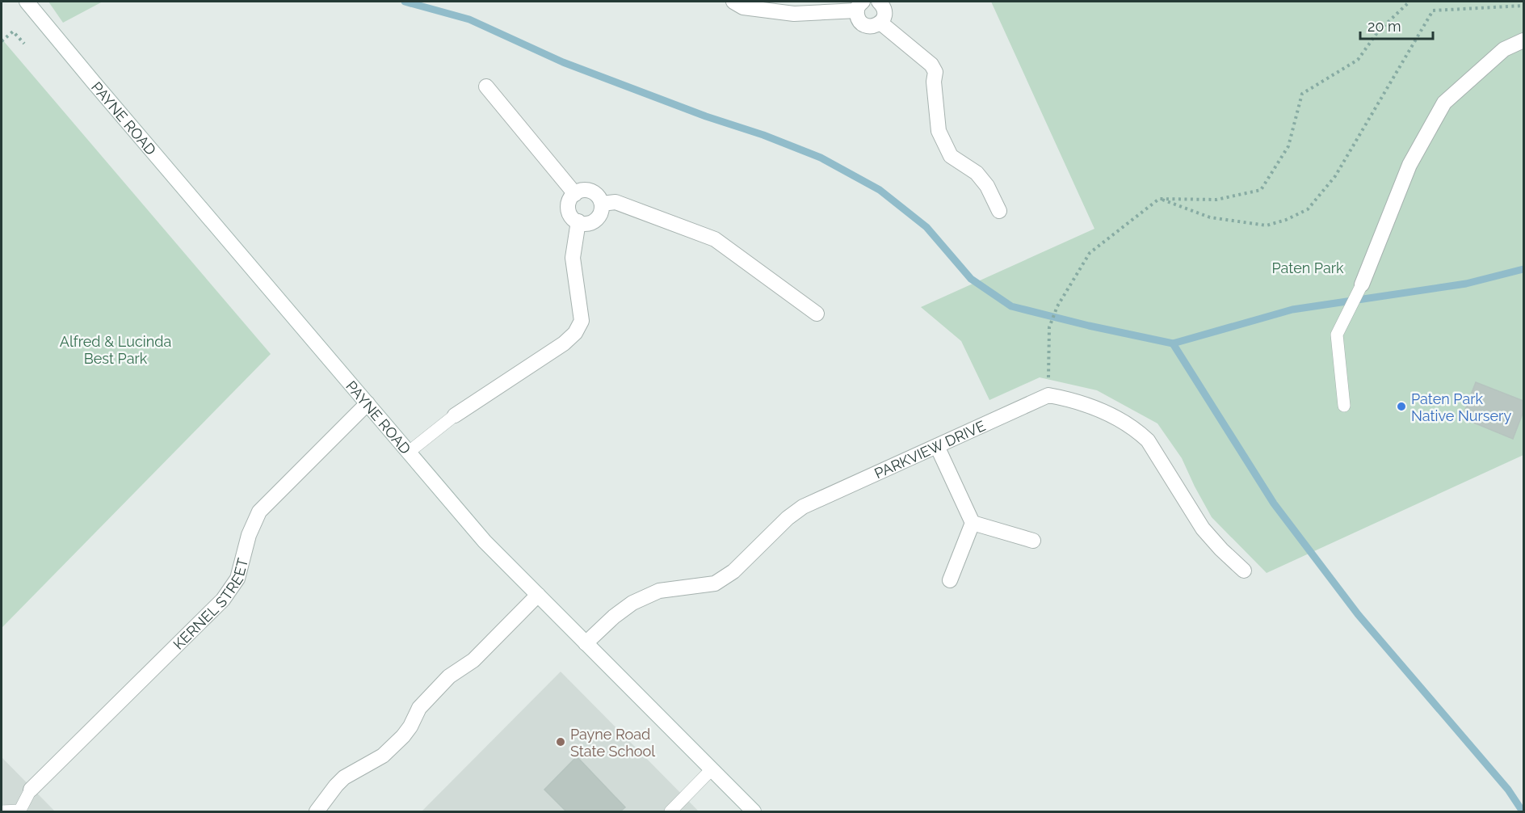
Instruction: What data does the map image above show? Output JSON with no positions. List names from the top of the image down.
{
  "streets": {
    "street": ["PAYNE ROAD", "PARKVIEW DRIVE", "KERNEL STREET"]
  },
  "crossings": [
    ["PAYNE ROAD", "PARKVIEW DRIVE"],
    ["PAYNE ROAD", "KERNEL STREET"]
  ],
  "parks": ["Paten Park", "Alfred & Lucinda Best Park"],
  "places": ["Paten Park Native Nursery", "Payne Road State School"],
  "scale_bar": "20 m"
}
